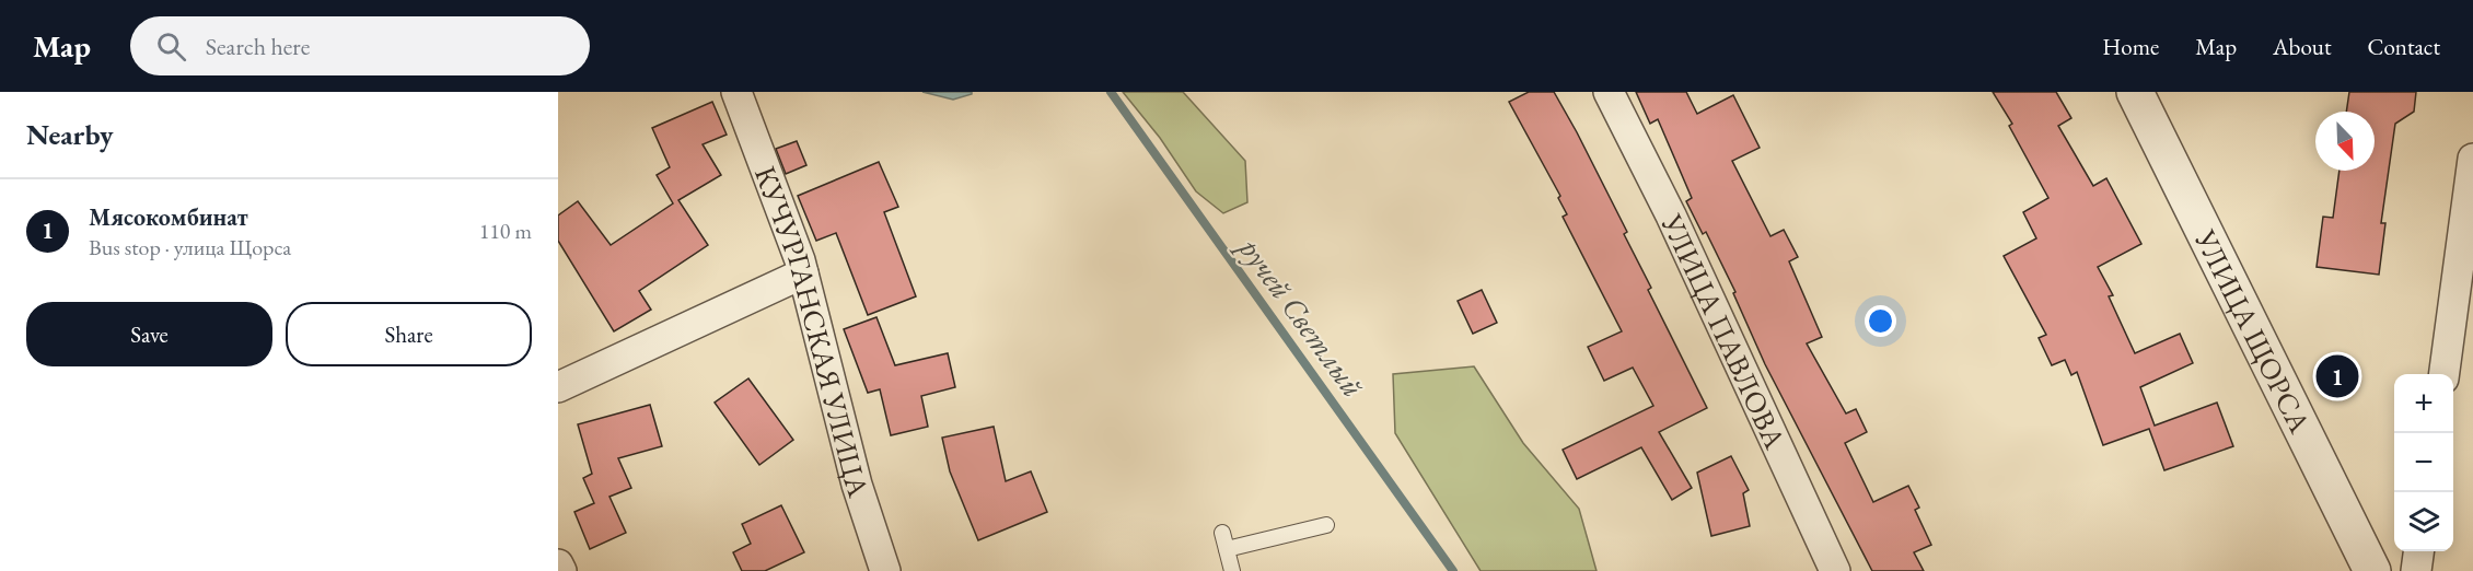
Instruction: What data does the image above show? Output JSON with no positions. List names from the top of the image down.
{
  "streets": {
    "street": ["УЛИЦА ПАВЛОВА", "КУЧУРГАНСКАЯ УЛИЦА", "УЛИЦА ЩОРСА"]
  },
  "water": ["ручей Светлый"],
  "north": "bottom right",
  "page": {
    "header": "Map",
    "search": "Search here",
    "nav": [
      "Home",
      "Map",
      "About",
      "Contact"
    ],
    "heading": "Nearby",
    "list": [
      {
        "mark": "1",
        "name": "Мясокомбинат",
        "note": "Bus stop · улица Щорса",
        "value": "110 m"
      }
    ],
    "buttons": ["Save", "Share"],
    "pins": "1",
    "map_buttons": ["+", "−"]
  }
}
